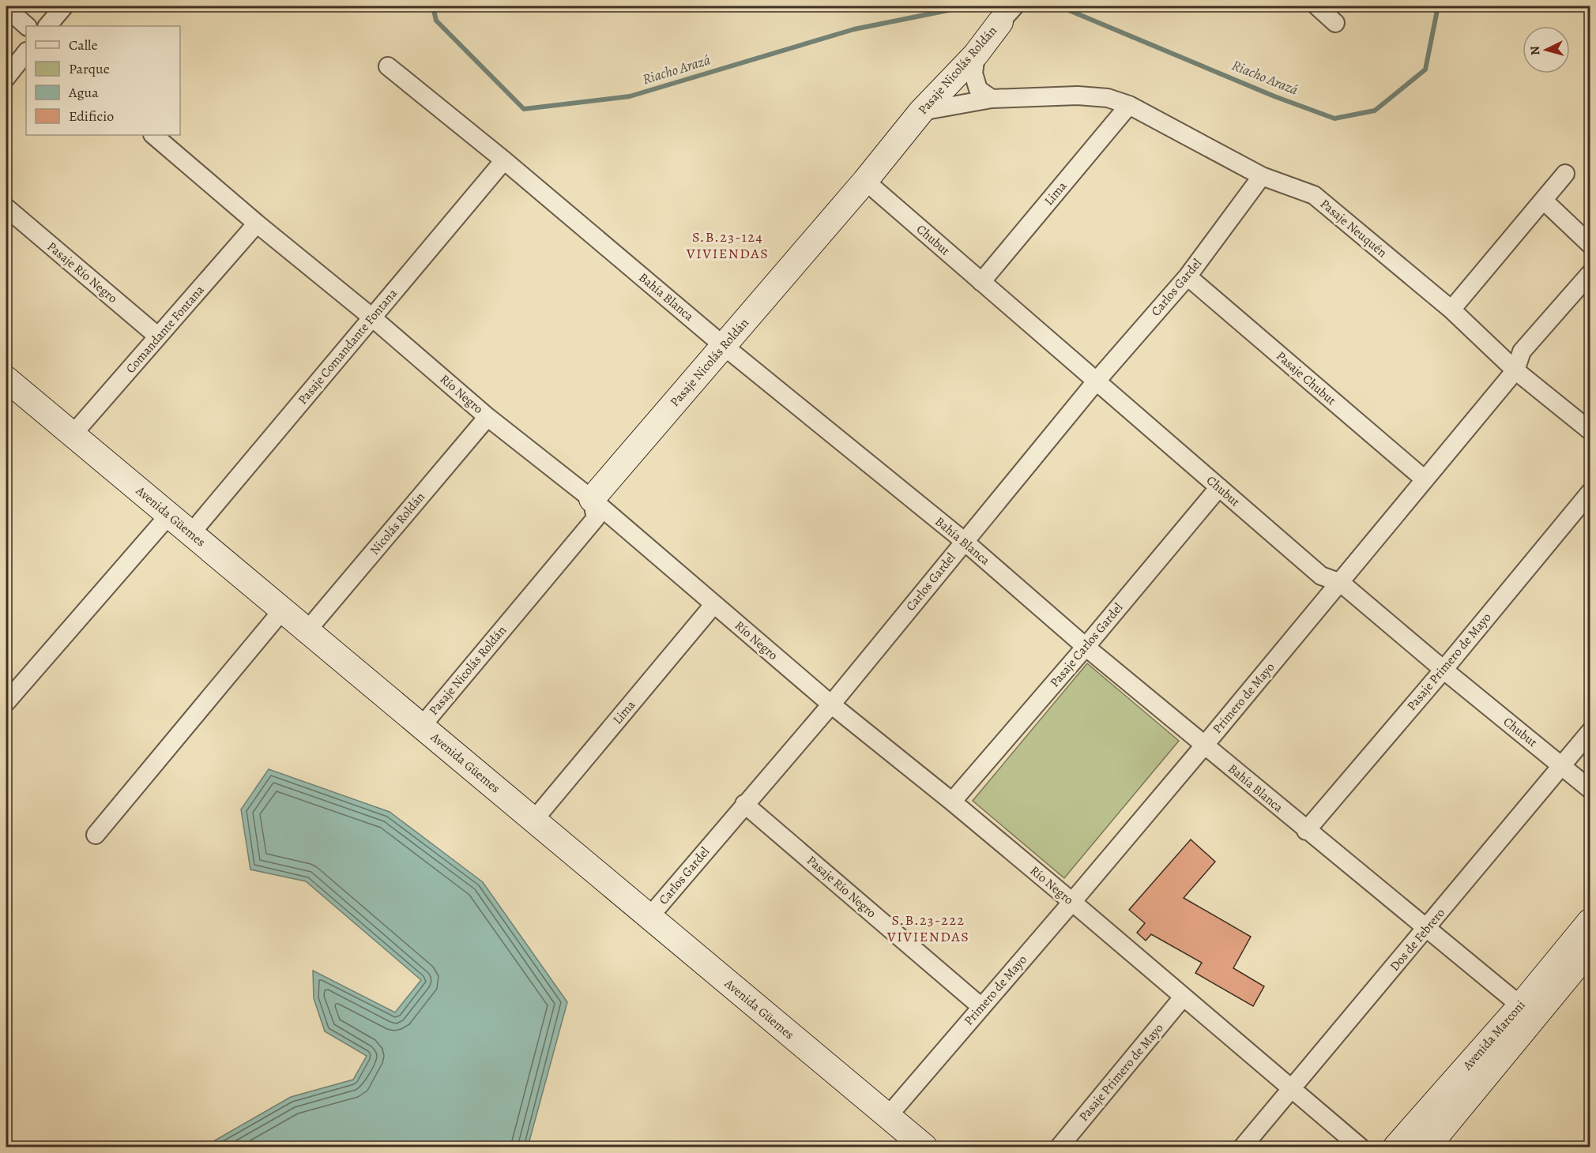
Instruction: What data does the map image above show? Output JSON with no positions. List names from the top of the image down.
{
  "streets": {
    "street": [
      "Pasaje Nicolás Roldán",
      "Lima",
      "Pasaje Neuquén",
      "Chubut",
      "Pasaje Río Negro",
      "Carlos Gardel",
      "Bahía Blanca",
      "Comandante Fontana",
      "Pasaje Comandante Fontana",
      "Pasaje Chubut",
      "Río Negro",
      "Avenida Güemes",
      "Nicolás Roldán",
      "Pasaje Carlos Gardel",
      "Pasaje Primero de Mayo",
      "Primero de Mayo",
      "Dos de Febrero",
      "Avenida Marconi"
    ]
  },
  "crossings": [
    ["Pasaje Nicolás Roldán", "Pasaje Neuquén"],
    ["Pasaje Nicolás Roldán", "Chubut"],
    ["Pasaje Nicolás Roldán", "Bahía Blanca"],
    ["Pasaje Nicolás Roldán", "Río Negro"],
    ["Pasaje Nicolás Roldán", "Avenida Güemes"],
    ["Lima", "Pasaje Neuquén"],
    ["Lima", "Chubut"],
    ["Lima", "Río Negro"],
    ["Lima", "Avenida Güemes"],
    ["Pasaje Neuquén", "Carlos Gardel"],
    ["Pasaje Neuquén", "Primero de Mayo"],
    ["Chubut", "Carlos Gardel"],
    ["Chubut", "Pasaje Carlos Gardel"],
    ["Chubut", "Pasaje Primero de Mayo"],
    ["Chubut", "Primero de Mayo"],
    ["Chubut", "Dos de Febrero"],
    ["Pasaje Río Negro", "Carlos Gardel"],
    ["Pasaje Río Negro", "Comandante Fontana"],
    ["Pasaje Río Negro", "Primero de Mayo"],
    ["Carlos Gardel", "Bahía Blanca"],
    ["Carlos Gardel", "Pasaje Chubut"],
    ["Carlos Gardel", "Río Negro"],
    ["Carlos Gardel", "Avenida Güemes"],
    ["Bahía Blanca", "Pasaje Comandante Fontana"],
    ["Bahía Blanca", "Pasaje Carlos Gardel"],
    ["Bahía Blanca", "Pasaje Primero de Mayo"],
    ["Bahía Blanca", "Primero de Mayo"],
    ["Bahía Blanca", "Dos de Febrero"],
    ["Bahía Blanca", "Avenida Marconi"],
    ["Comandante Fontana", "Río Negro"],
    ["Comandante Fontana", "Avenida Güemes"],
    ["Pasaje Comandante Fontana", "Río Negro"],
    ["Pasaje Comandante Fontana", "Avenida Güemes"],
    ["Pasaje Chubut", "Primero de Mayo"],
    ["Río Negro", "Nicolás Roldán"],
    ["Río Negro", "Pasaje Carlos Gardel"],
    ["Río Negro", "Pasaje Primero de Mayo"],
    ["Río Negro", "Primero de Mayo"],
    ["Río Negro", "Dos de Febrero"],
    ["Avenida Güemes", "Nicolás Roldán"],
    ["Avenida Güemes", "Primero de Mayo"]
  ],
  "districts": ["S.B.23-124 VIVIENDAS", "S.B.23-222 VIVIENDAS"],
  "water": ["Riacho Arazá"],
  "legend": [
    "Calle",
    "Parque",
    "Agua",
    "Edificio"
  ],
  "north": "left"
}
